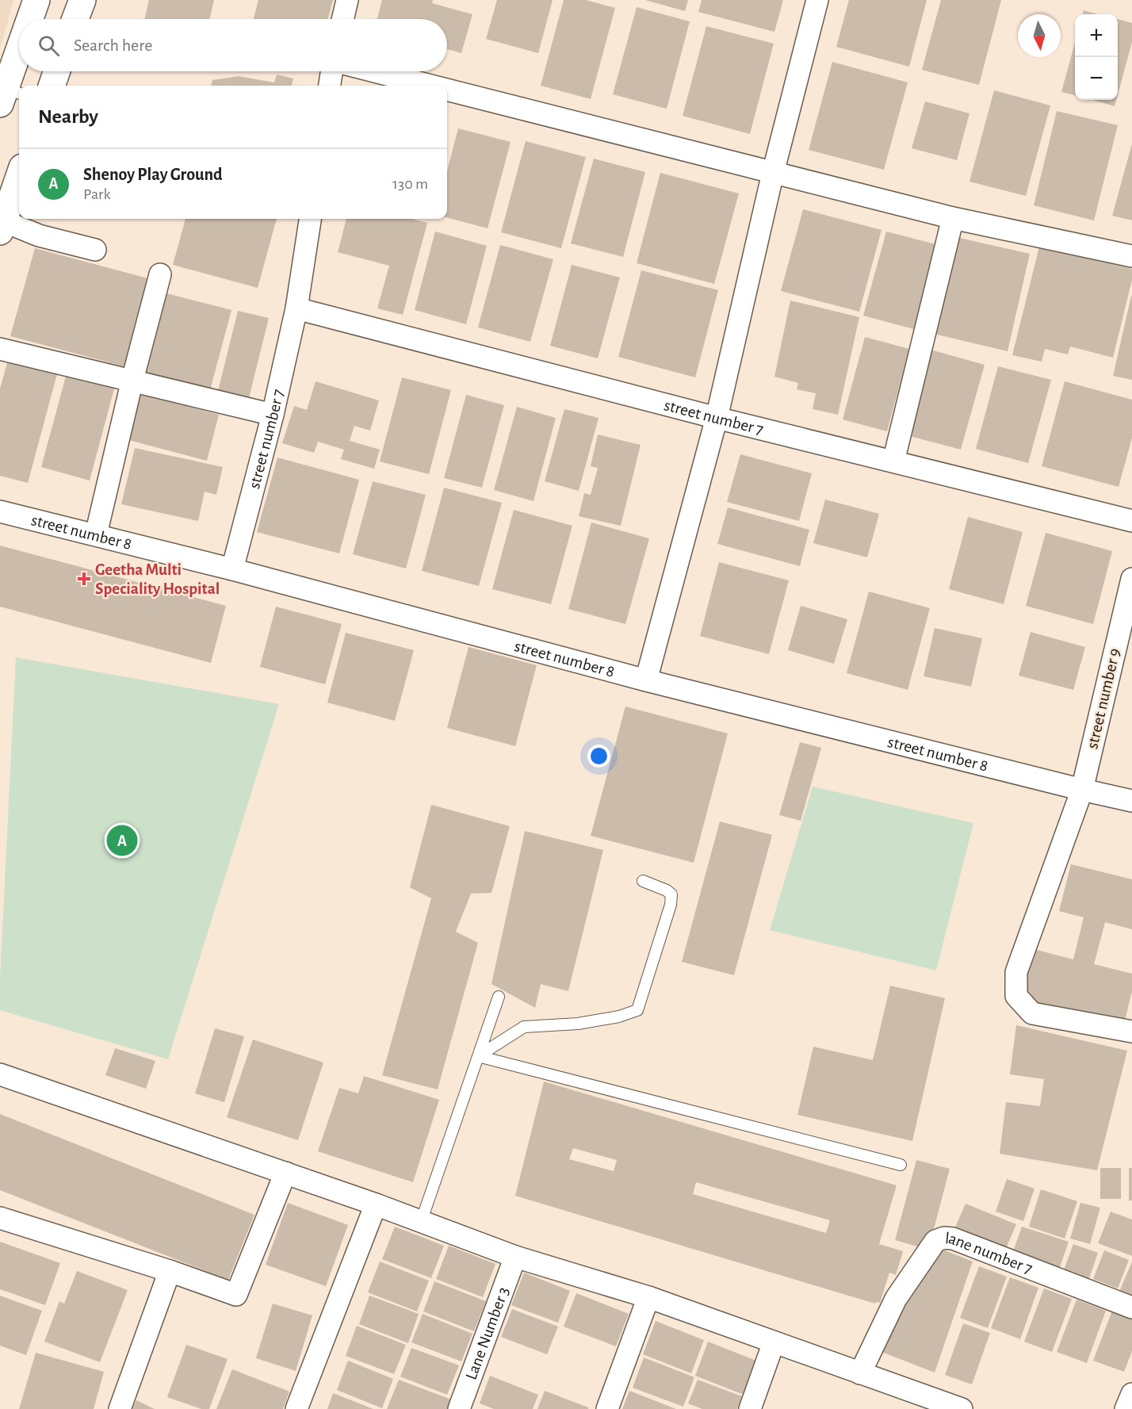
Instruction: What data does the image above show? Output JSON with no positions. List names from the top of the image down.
{
  "streets": {
    "street": [
      "street number 7",
      "street number 8",
      "street number 9",
      "lane number 7",
      "Lane Number 3"
    ]
  },
  "crossings": [
    ["street number 7", "street number 8"],
    ["street number 8", "street number 9"]
  ],
  "places": {
    "health": ["Geetha Multi Speciality Hospital"]
  },
  "north": "bottom",
  "page": {
    "map_buttons": ["+", "−"],
    "search": "Search here",
    "heading": "Nearby",
    "list": [
      {
        "mark": "A",
        "name": "Shenoy Play Ground",
        "note": "Park",
        "value": "130 m"
      }
    ],
    "pins": "A"
  }
}
